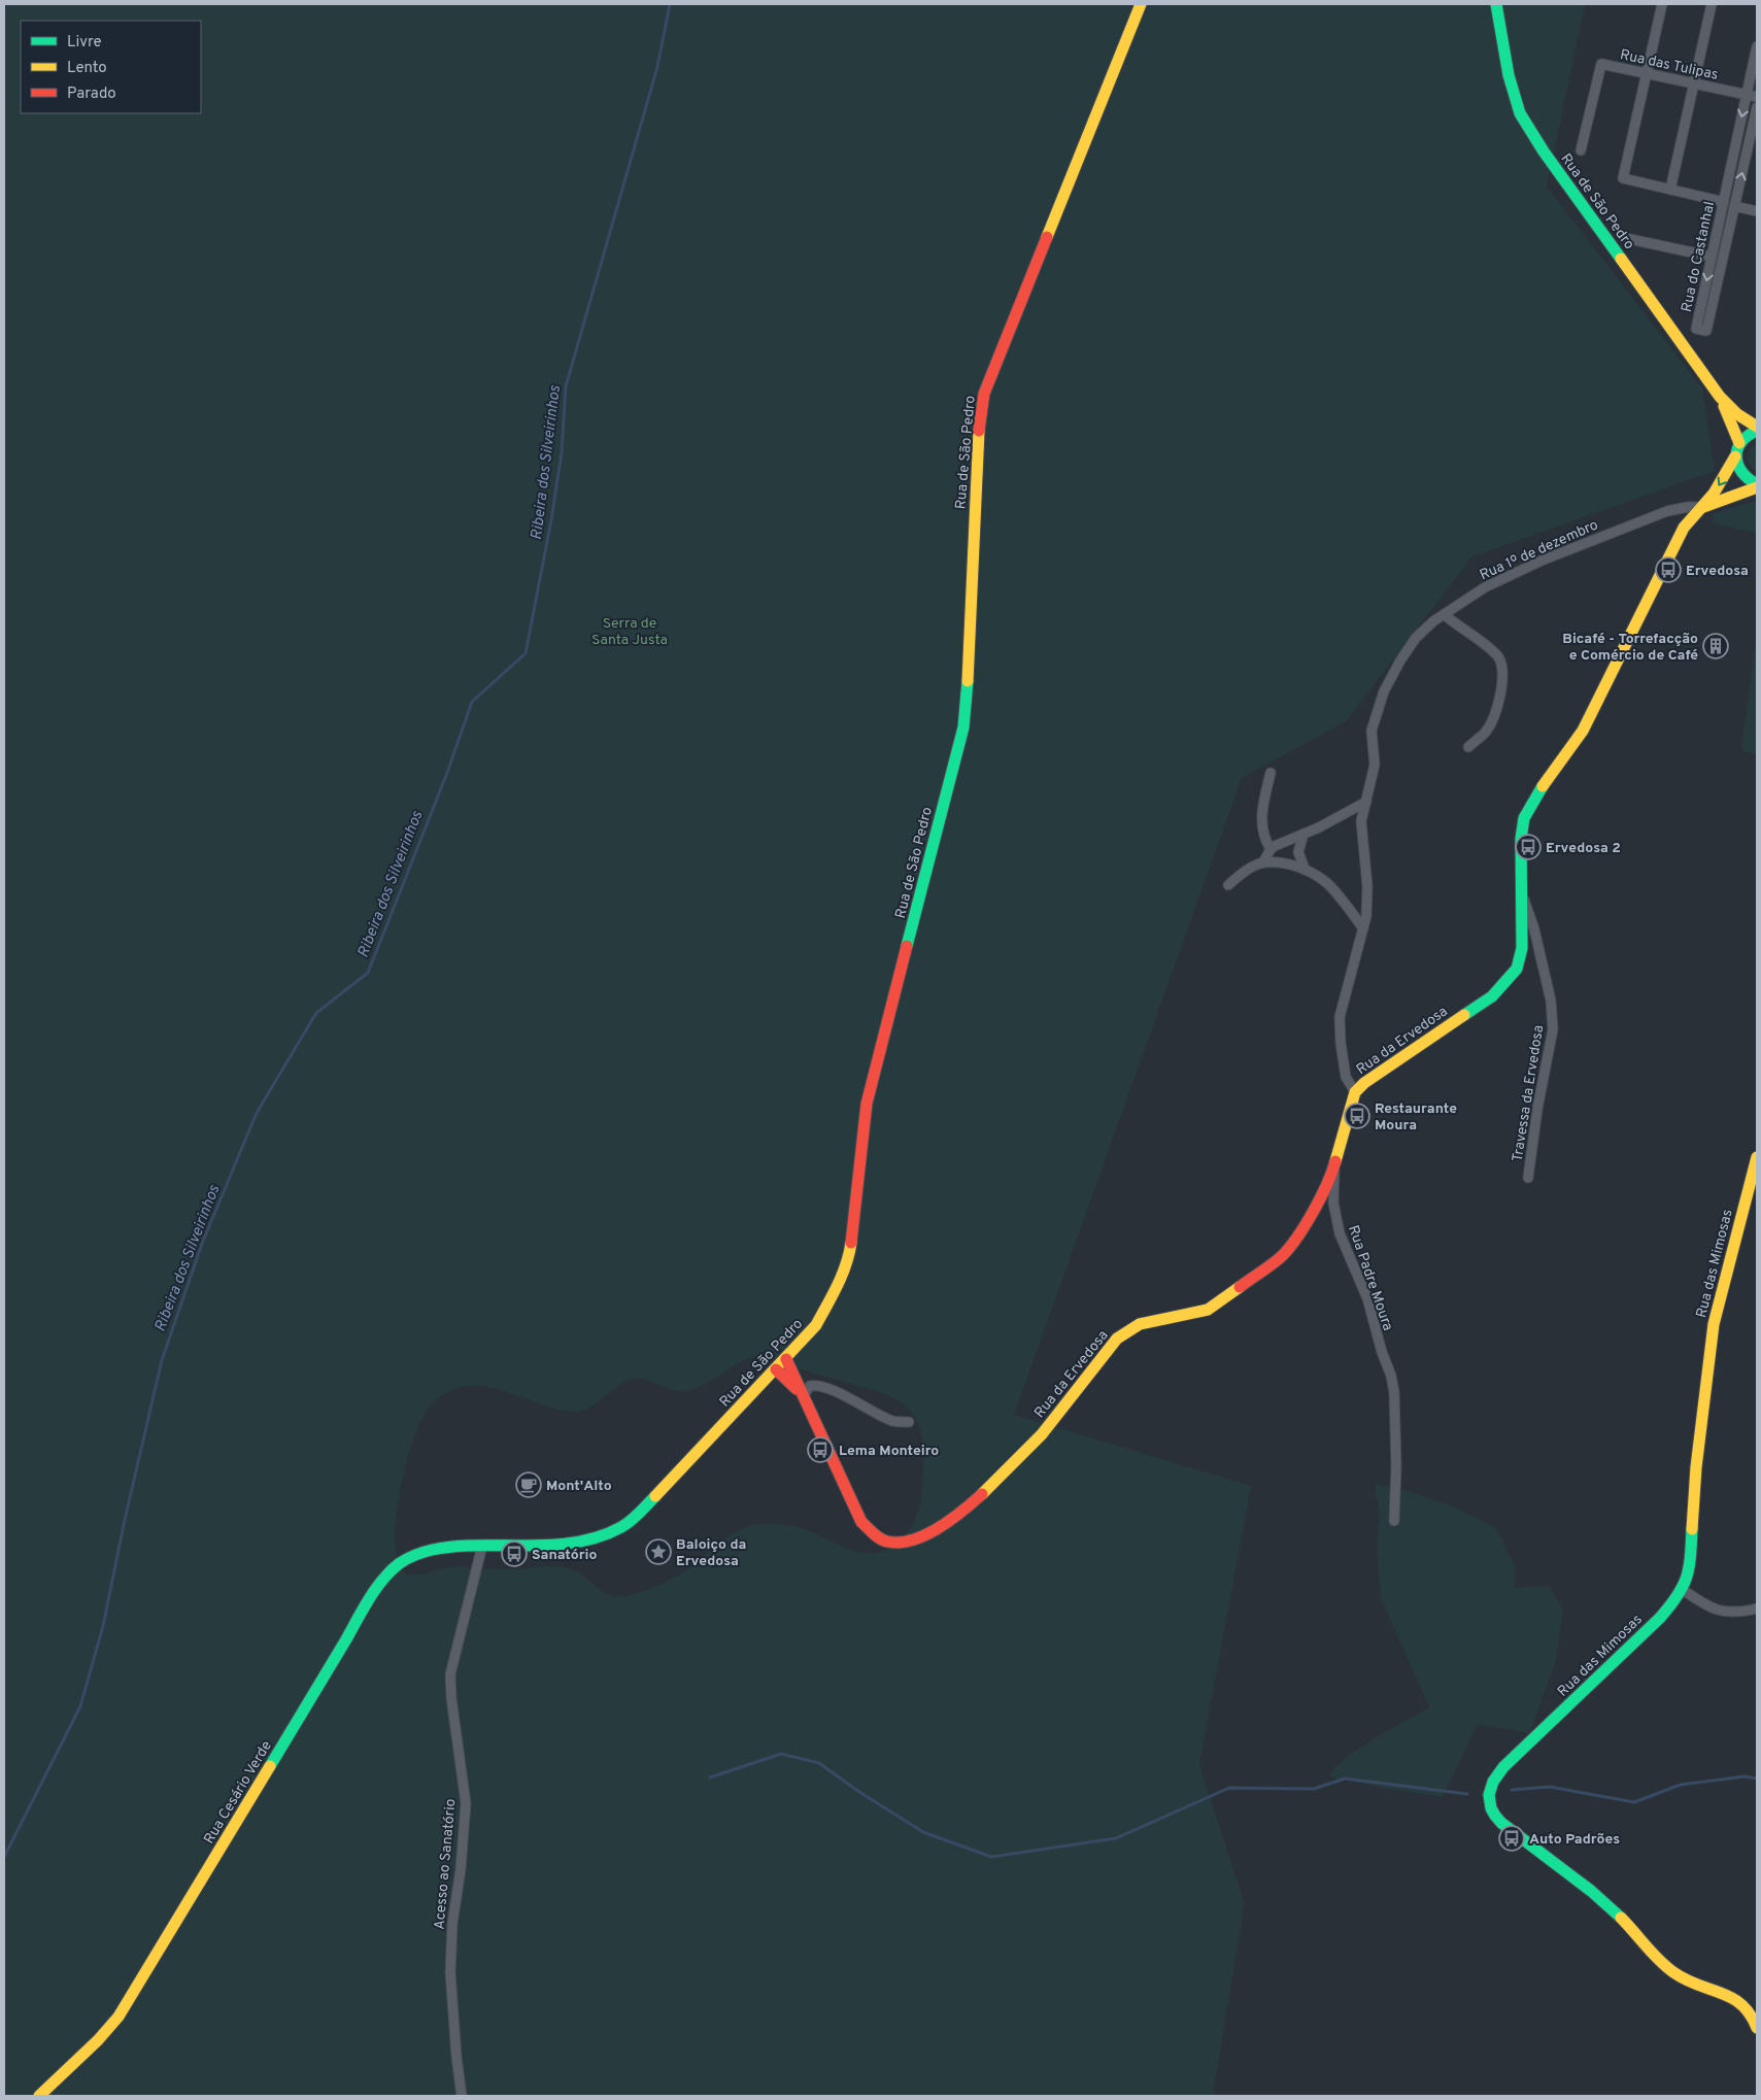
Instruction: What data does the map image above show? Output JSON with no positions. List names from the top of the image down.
{
  "streets": {
    "main road": [
      "Rua de São Pedro",
      "Rua da Ervedosa",
      "Rua das Mimosas",
      "Rua Cesário Verde"
    ],
    "street": [
      "Rua das Tulipas",
      "Rua do Castanhal",
      "Rua 1º de dezembro",
      "Travessa da Ervedosa",
      "Rua Padre Moura",
      "Acesso ao Sanatório"
    ]
  },
  "crossings": [
    ["Rua das Tulipas", "Rua do Castanhal"],
    ["Rua de São Pedro", "Rua da Ervedosa"],
    ["Rua de São Pedro", "Rua Cesário Verde"],
    ["Rua de São Pedro", "Acesso ao Sanatório"],
    ["Rua 1º de dezembro", "Rua da Ervedosa"],
    ["Rua da Ervedosa", "Travessa da Ervedosa"],
    ["Rua da Ervedosa", "Rua Padre Moura"],
    ["Rua Cesário Verde", "Acesso ao Sanatório"]
  ],
  "water": ["Ribeira dos Silveirinhos"],
  "parks": ["Serra de Santa Justa"],
  "places": {
    "bus stop": [
      "Ervedosa",
      "Ervedosa 2",
      "Restaurante Moura",
      "Lema Monteiro",
      "Sanatório",
      "Auto Padrões"
    ],
    "building": ["Bicafé - Torrefacção e Comércio de Café"],
    "cafe": ["Mont'Alto"],
    "place": ["Baloiço da Ervedosa"]
  },
  "legend": ["Livre", "Lento", "Parado"]
}
